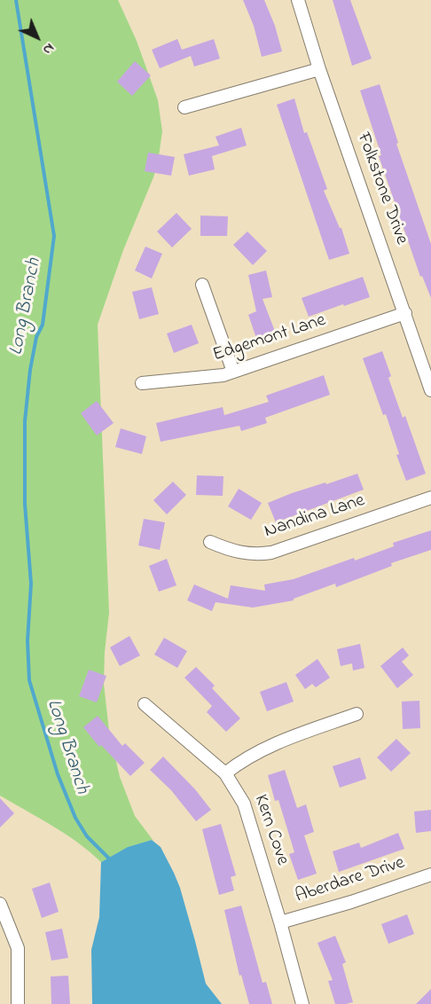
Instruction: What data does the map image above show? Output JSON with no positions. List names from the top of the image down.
{
  "streets": {
    "street": [
      "Folkstone Drive",
      "Edgemont Lane",
      "Nandina Lane",
      "Kern Cove",
      "Aberdare Drive"
    ]
  },
  "crossings": [
    ["Folkstone Drive", "Edgemont Lane"],
    ["Kern Cove", "Aberdare Drive"]
  ],
  "water": ["Long Branch"],
  "north": "bottom right"
}
